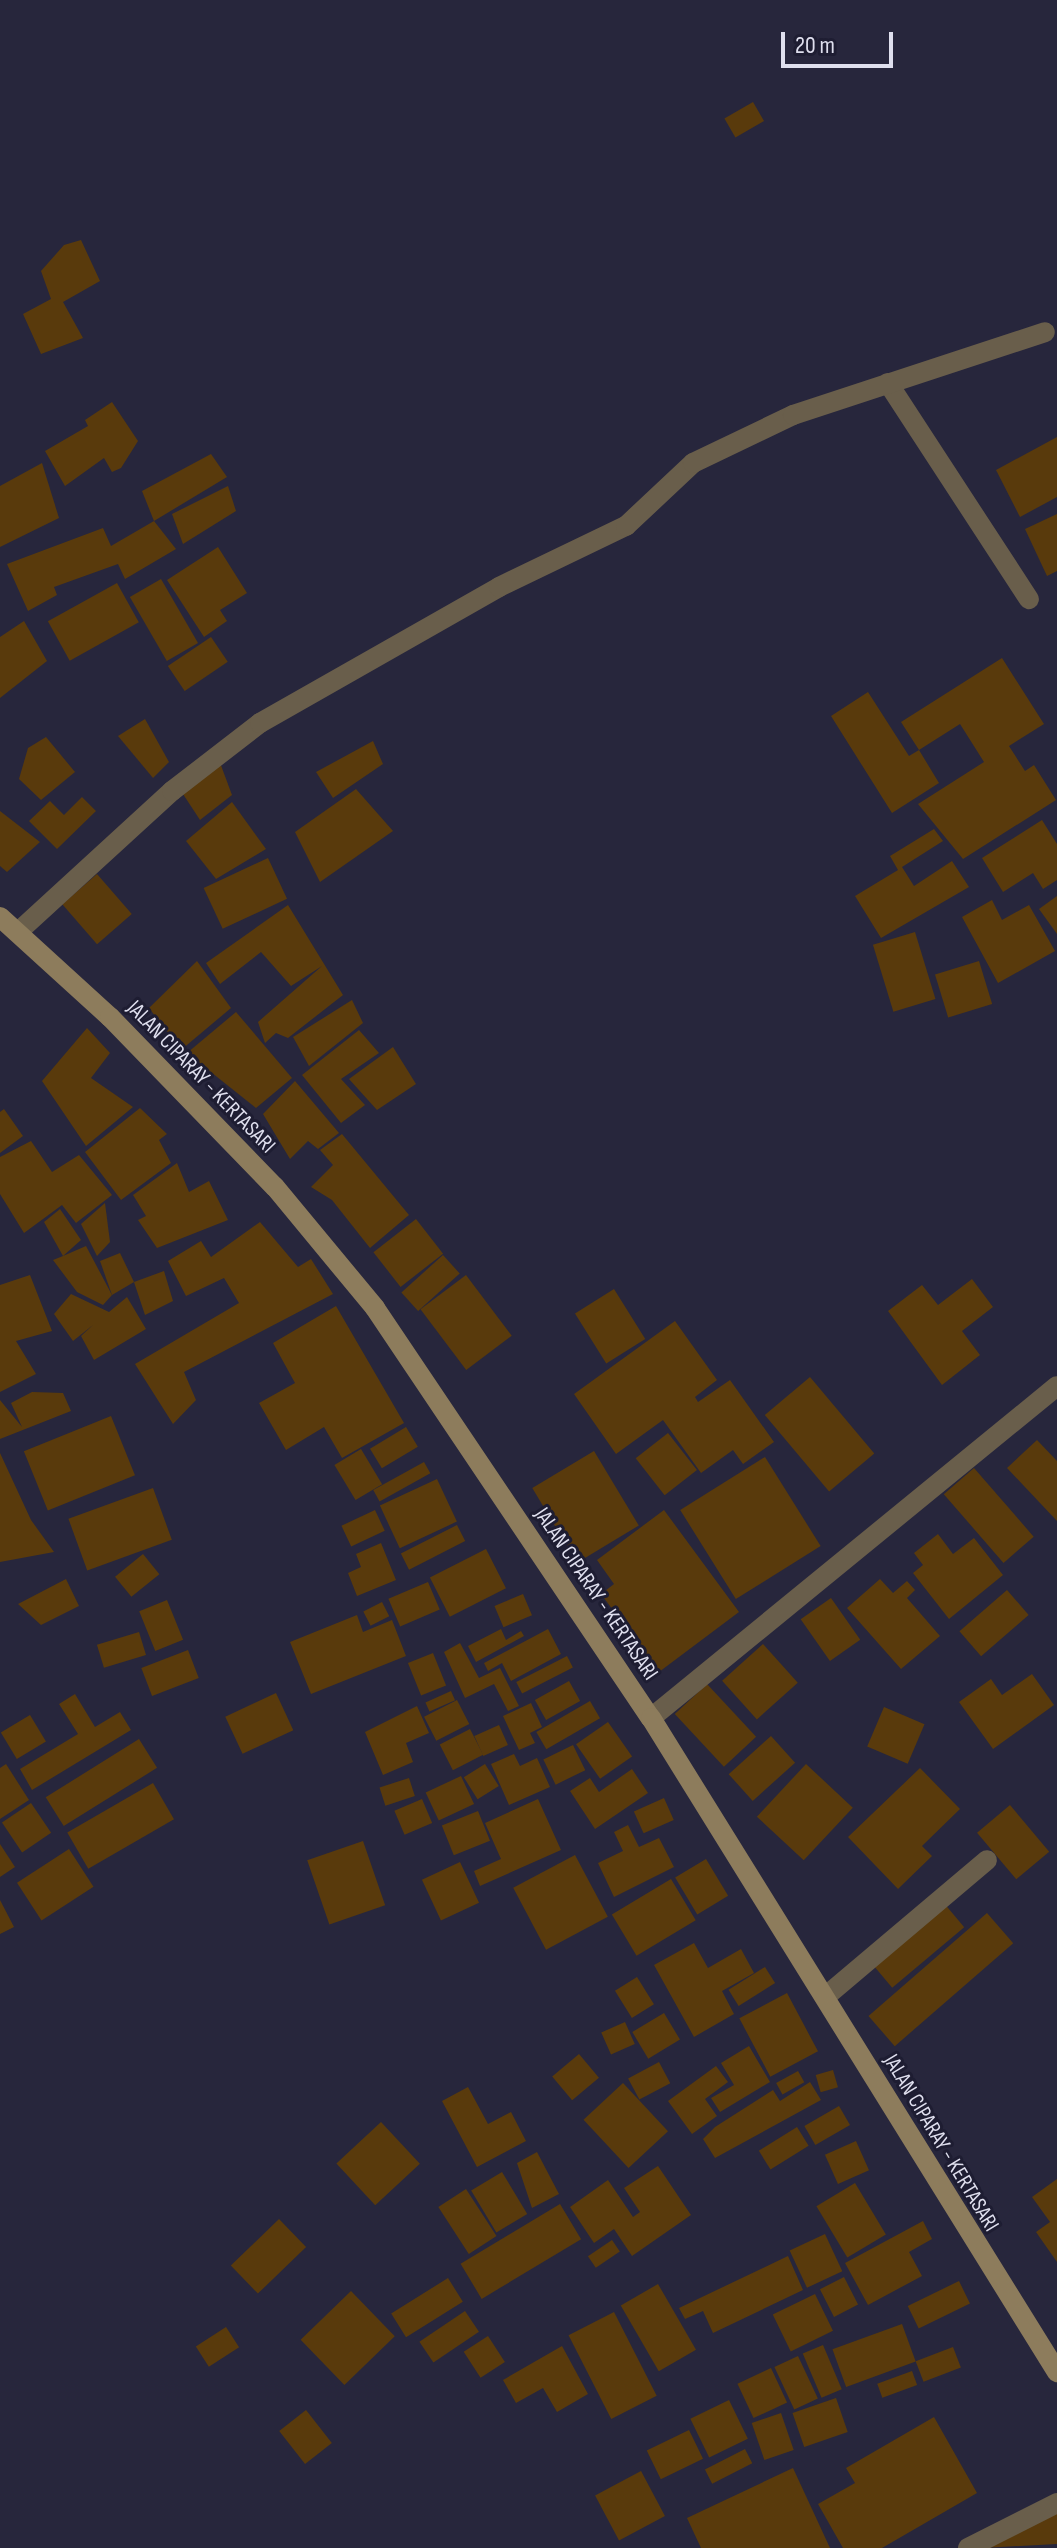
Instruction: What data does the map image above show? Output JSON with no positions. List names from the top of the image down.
{
  "streets": {
    "main road": ["JALAN CIPARAY - KERTASARI"]
  },
  "scale_bar": "20 m"
}
